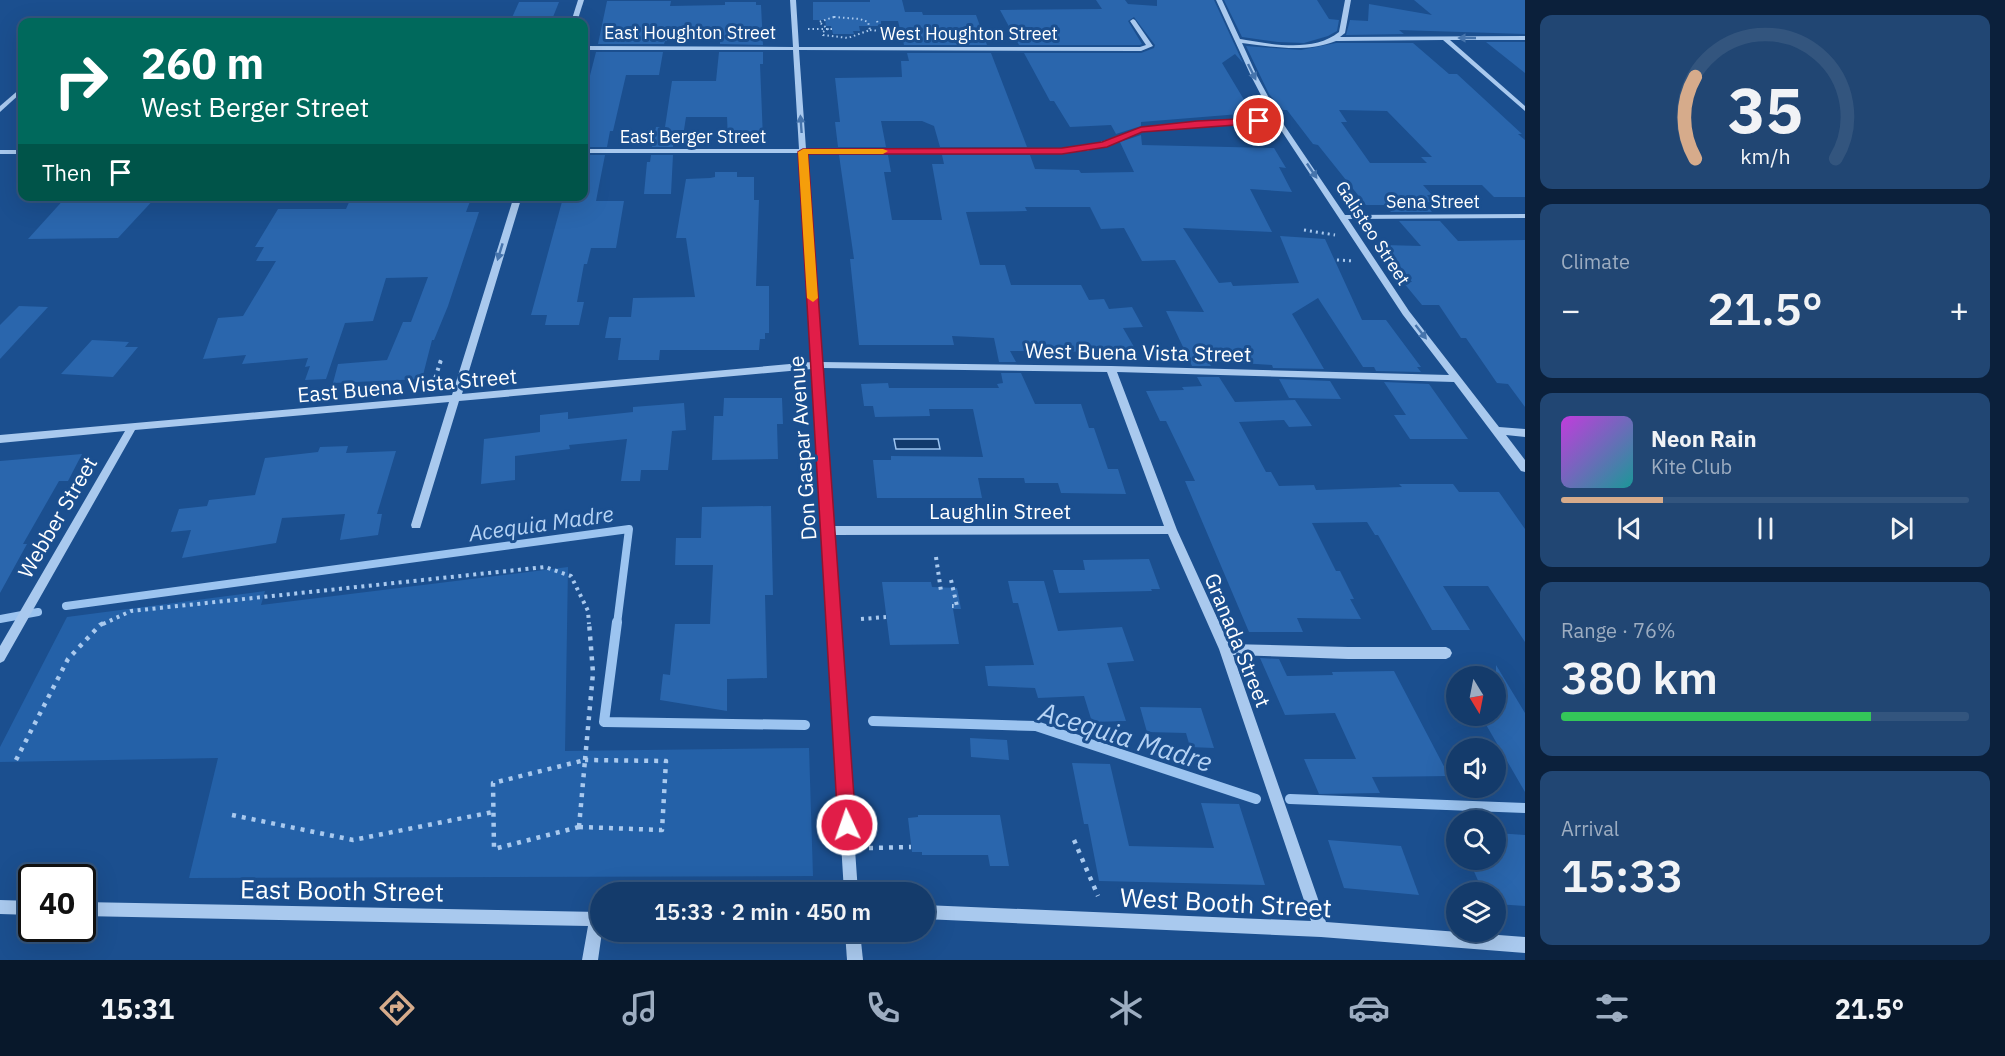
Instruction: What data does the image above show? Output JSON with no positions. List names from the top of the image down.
{
  "streets": {
    "street": [
      "East Houghton Street",
      "West Houghton Street",
      "East Berger Street",
      "Sena Street",
      "Galisteo Street",
      "West Buena Vista Street",
      "East Buena Vista Street",
      "Don Gaspar Avenue",
      "Laughlin Street",
      "Webber Street",
      "Granada Street",
      "East Booth Street",
      "West Booth Street"
    ]
  },
  "crossings": [
    ["East Houghton Street", "West Houghton Street"],
    ["East Houghton Street", "Don Gaspar Avenue"],
    ["West Houghton Street", "Don Gaspar Avenue"],
    ["East Berger Street", "Galisteo Street"],
    ["East Berger Street", "Don Gaspar Avenue"],
    ["Sena Street", "Galisteo Street"],
    ["Galisteo Street", "West Buena Vista Street"],
    ["West Buena Vista Street", "East Buena Vista Street"],
    ["West Buena Vista Street", "Don Gaspar Avenue"],
    ["West Buena Vista Street", "Granada Street"],
    ["East Buena Vista Street", "Don Gaspar Avenue"],
    ["East Buena Vista Street", "Webber Street"],
    ["Don Gaspar Avenue", "Laughlin Street"],
    ["Laughlin Street", "Granada Street"],
    ["Granada Street", "West Booth Street"]
  ],
  "one_way": ["Galisteo Street"],
  "water": ["Acequia Madre"],
  "north": "bottom",
  "page": {
    "turn": ["260 m", "West Berger Street"],
    "then": "Then",
    "tile": [
      "Climate",
      ["Range · 76%", "380 km"],
      ["Arrival", "15:33"]
    ],
    "heat": ["−", "21.5°", "+"],
    "song": ["Neon Rain", "Kite Club"],
    "limit": "40",
    "trip": "15:33 · 2 min · 450 m",
    "tabs": ["15:31", "21.5°"],
    "gauge": ["35", "km/h"]
  }
}
